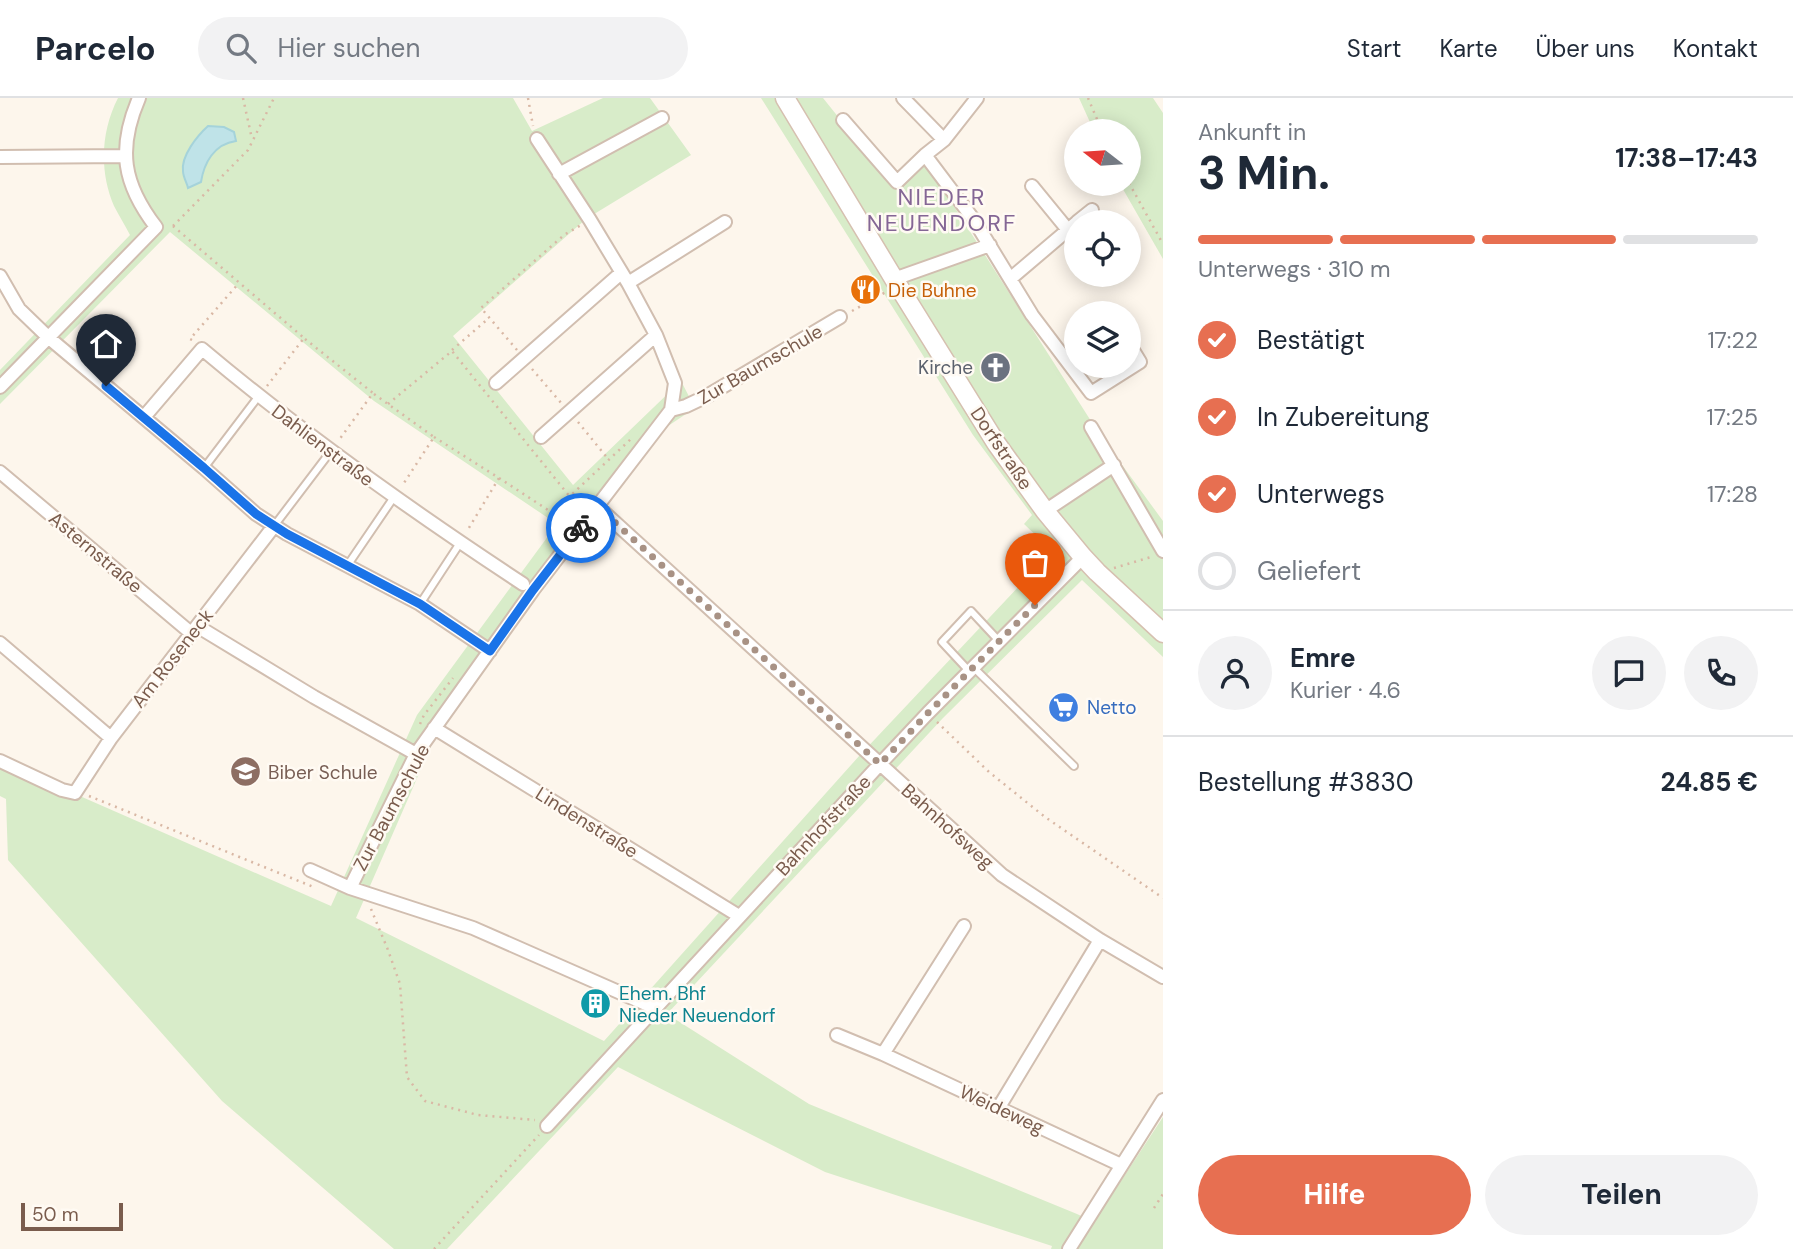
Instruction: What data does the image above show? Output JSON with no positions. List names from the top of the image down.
{
  "streets": {
    "main road": ["Dorfstraße"],
    "street": [
      "Zur Baumschule",
      "Dahlienstraße",
      "Asternstraße",
      "Am Roseneck",
      "Lindenstraße",
      "Bahnhofstraße",
      "Bahnhofsweg",
      "Weideweg"
    ]
  },
  "crossings": [
    ["Zur Baumschule", "Lindenstraße"],
    ["Zur Baumschule", "Bahnhofsweg"],
    ["Dorfstraße", "Bahnhofstraße"],
    ["Asternstraße", "Am Roseneck"],
    ["Lindenstraße", "Bahnhofstraße"],
    ["Bahnhofstraße", "Bahnhofsweg"]
  ],
  "districts": ["NIEDER NEUENDORF"],
  "places": {
    "restaurant": ["Die Buhne"],
    "church": ["Kirche"],
    "supermarket": ["Netto"],
    "school or university": ["Biber Schule"],
    "building": ["Ehem. Bhf Nieder Neuendorf"]
  },
  "scale_bar": "50 m",
  "north": "left",
  "page": {
    "header": "Parcelo",
    "search": "Hier suchen",
    "nav": [
      "Start",
      "Karte",
      "Über uns",
      "Kontakt"
    ],
    "heading": ["3 Min.", "Ankunft in", "17:38–17:43"],
    "panel": [
      "Emre",
      "Kurier · 4.6",
      "Bestellung #3830",
      "24.85 €"
    ],
    "bar": "Unterwegs · 310 m",
    "list": [
      ["Bestätigt", "17:22"],
      ["In Zubereitung", "17:25"],
      ["Unterwegs", "17:28"],
      "Geliefert"
    ],
    "buttons": ["Hilfe", "Teilen"],
    "scale": "50 m"
  }
}
